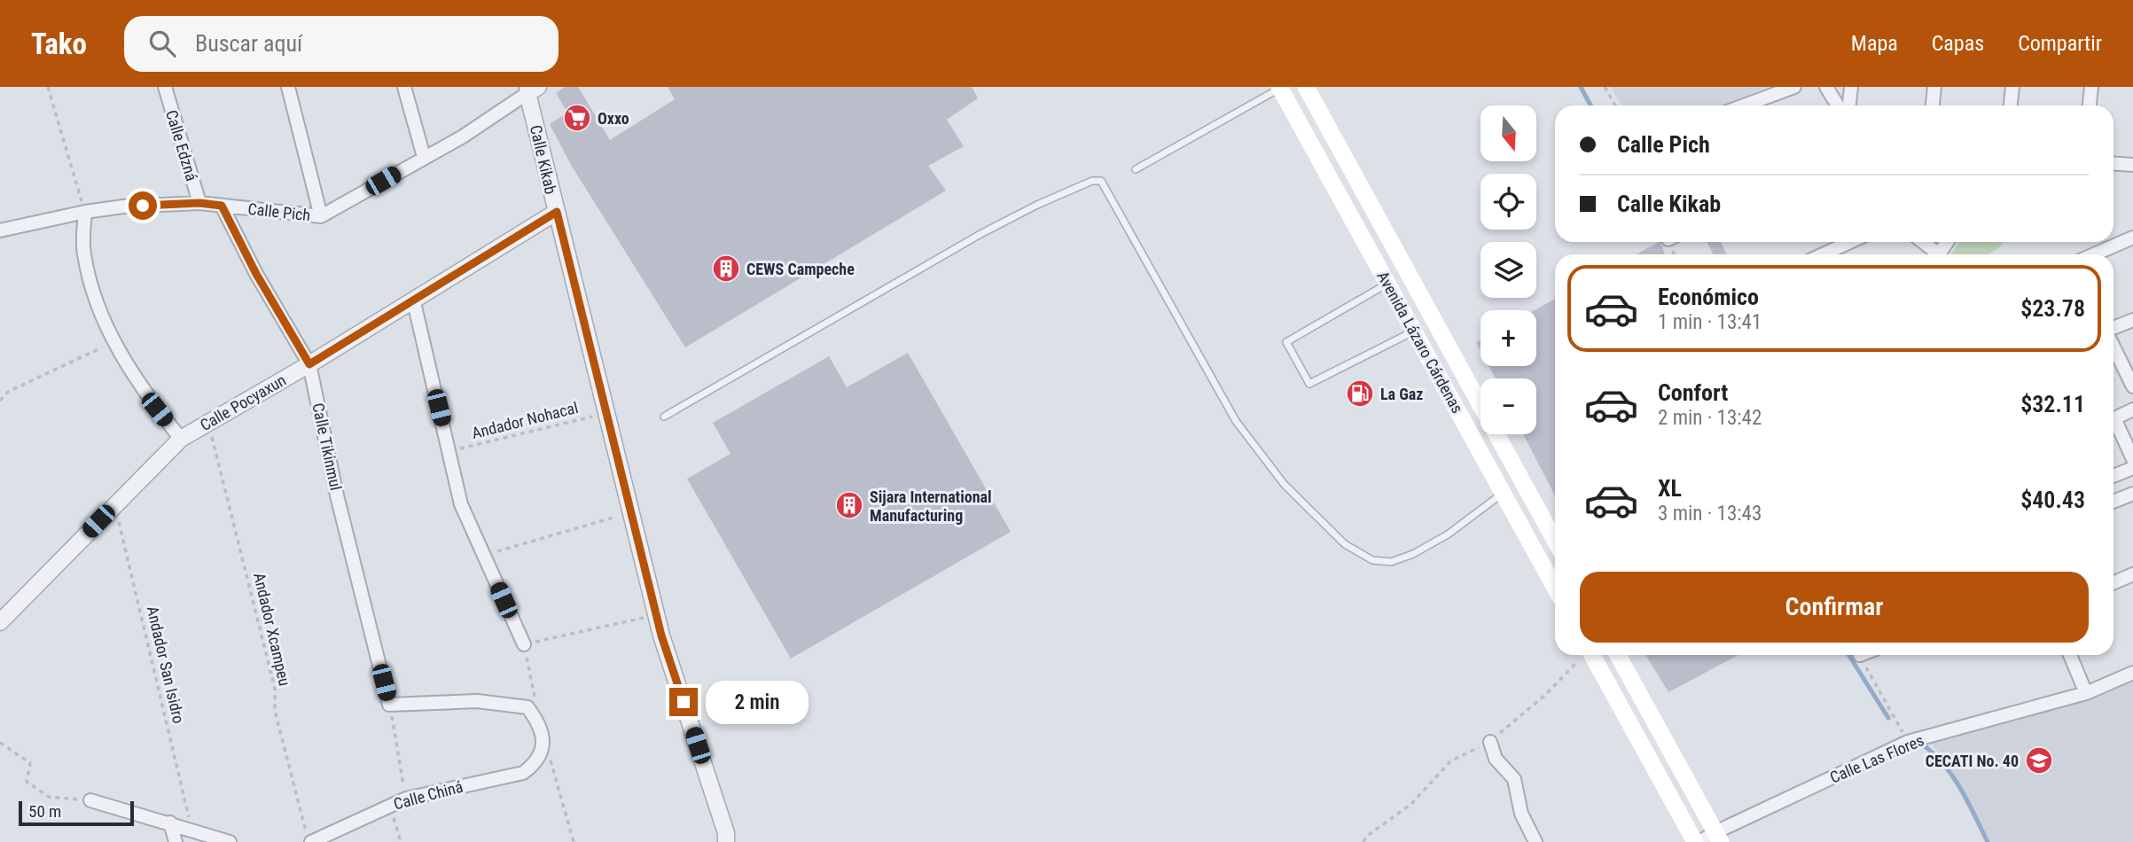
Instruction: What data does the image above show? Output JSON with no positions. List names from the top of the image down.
{
  "streets": {
    "main road": ["Avenida Lázaro Cárdenas"],
    "street": [
      "Calle Edzná",
      "Calle Kikab",
      "Calle Pich",
      "Calle Pocyaxun",
      "Calle Tikinmul",
      "Calle Las Flores",
      "Calle Chiná"
    ],
    "path": ["Andador Nohacal", "Andador Xcampeu", "Andador San Isidro"]
  },
  "crossings": [
    ["Calle Edzná", "Calle Pich"],
    ["Calle Kikab", "Calle Pich"],
    ["Calle Kikab", "Calle Pocyaxun"],
    ["Calle Kikab", "Andador Nohacal"],
    ["Calle Pich", "Calle Tikinmul"],
    ["Calle Pocyaxun", "Calle Tikinmul"],
    ["Calle Pocyaxun", "Andador Xcampeu"],
    ["Calle Pocyaxun", "Andador San Isidro"],
    ["Calle Tikinmul", "Calle Chiná"],
    ["Andador Xcampeu", "Calle Chiná"]
  ],
  "places": {
    "supermarket": ["Oxxo"],
    "building": ["CEWS Campeche", "Sijara International Manufacturing"],
    "fuel station": ["La Gaz"],
    "school or university": ["CECATI No. 40"]
  },
  "scale_bar": "50 m",
  "north": "bottom",
  "page": {
    "header": "Tako",
    "search": "Buscar aquí",
    "nav": ["Mapa", "Capas", "Compartir"],
    "map_buttons": ["+", "−"],
    "banner": ["Calle Pich", "Calle Kikab"],
    "list": [
      {
        "name": "Económico",
        "note": "1 min · 13:41",
        "value": "$23.78"
      },
      {
        "name": "Confort",
        "note": "2 min · 13:42",
        "value": "$32.11"
      },
      {
        "name": "XL",
        "note": "3 min · 13:43",
        "value": "$40.43"
      }
    ],
    "buttons": "Confirmar",
    "bubble": "2 min",
    "scale": "50 m"
  }
}
